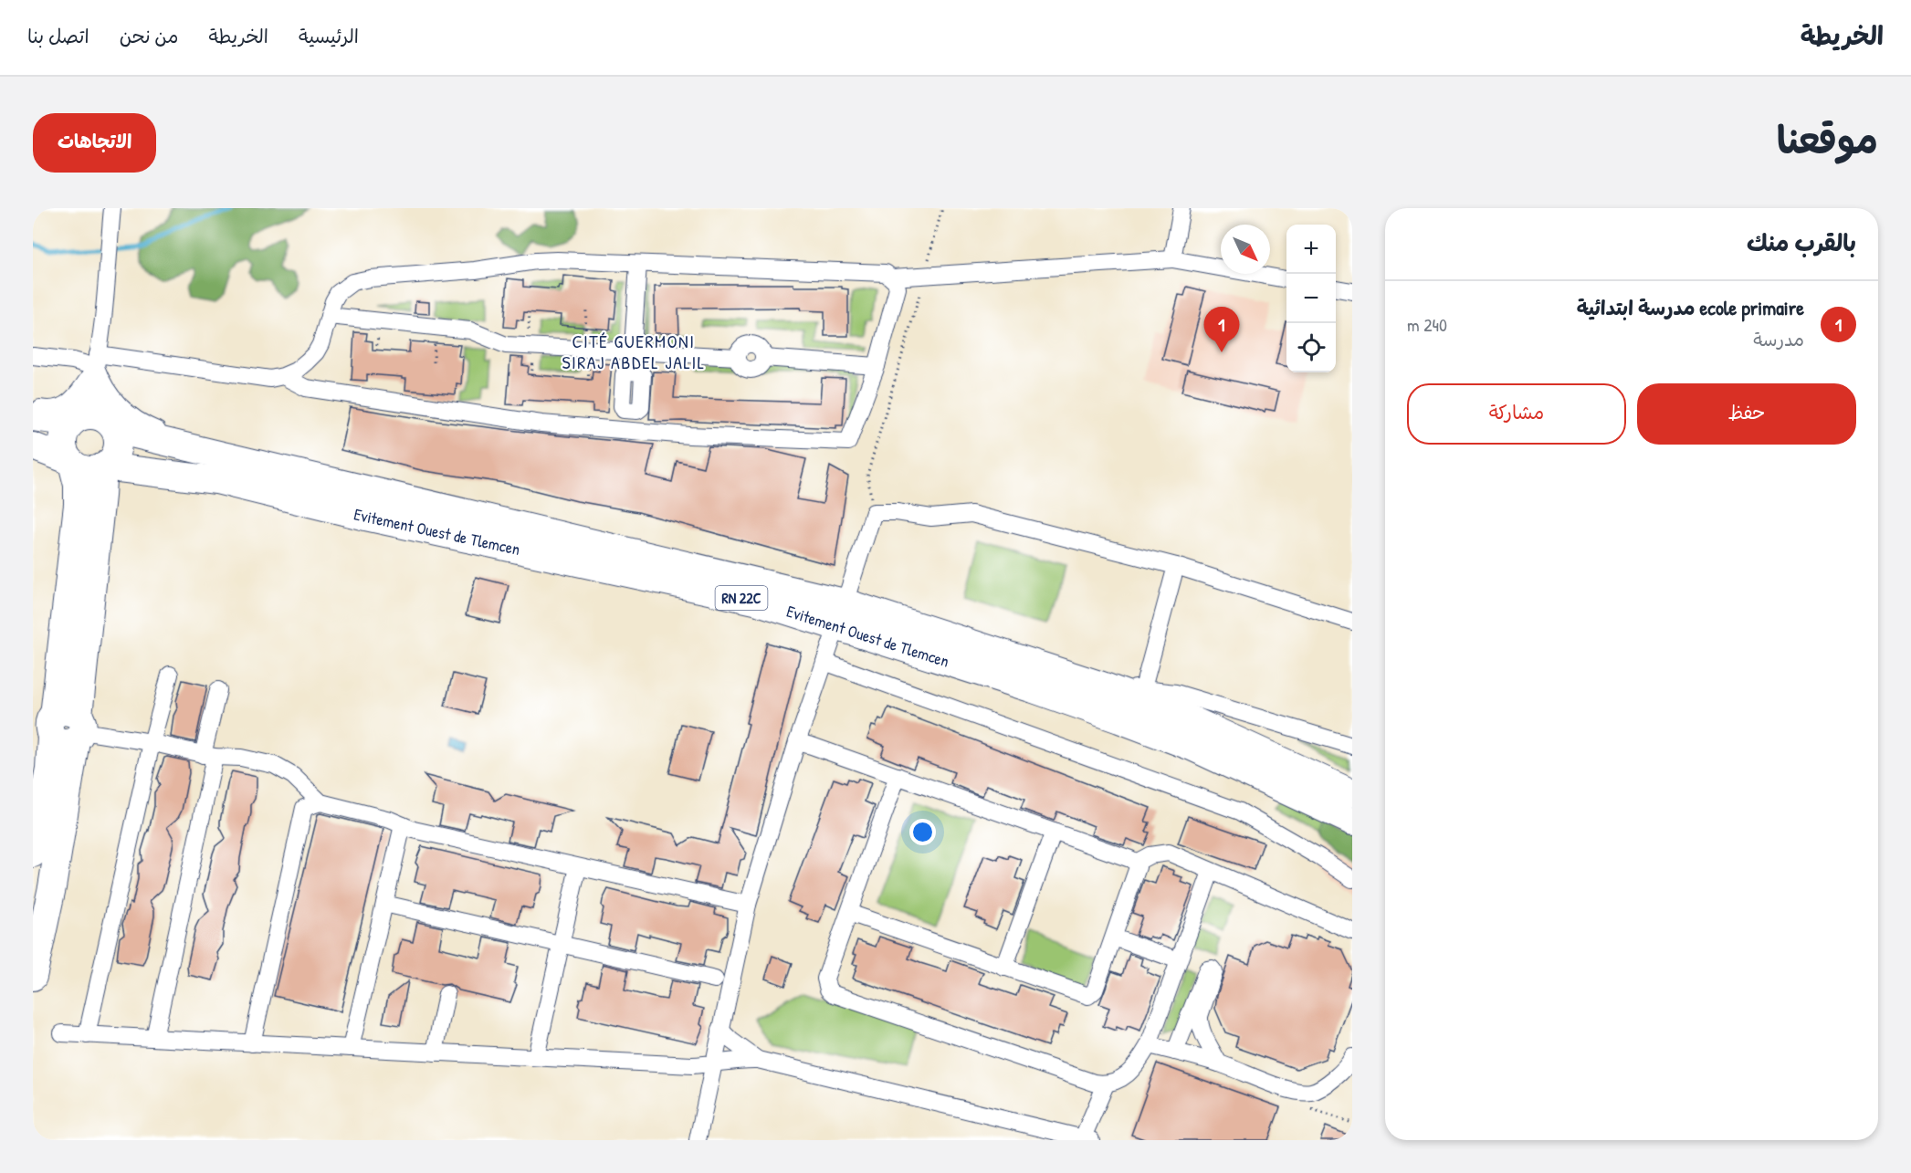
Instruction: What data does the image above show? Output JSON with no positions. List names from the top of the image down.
{
  "streets": {
    "highway": ["Evitement Ouest de Tlemcen", "RN 22C"]
  },
  "districts": ["CITÉ GUERMONI SIRAJ ABDEL JALIL"],
  "north": "bottom right",
  "page": {
    "header": "الخريطة",
    "nav": [
      "الرئيسية",
      "الخريطة",
      "من نحن",
      "اتصل بنا"
    ],
    "title": "موقعنا",
    "buttons": [
      "الاتجاهات",
      ["حفظ", "مشاركة"]
    ],
    "heading": "بالقرب منك",
    "map_buttons": ["+", "−"],
    "list": [
      {
        "mark": "1",
        "name": "ecole primaire مدرسة ابتدائية",
        "note": "مدرسة",
        "value": "240 m"
      }
    ],
    "pins": "1"
  }
}
